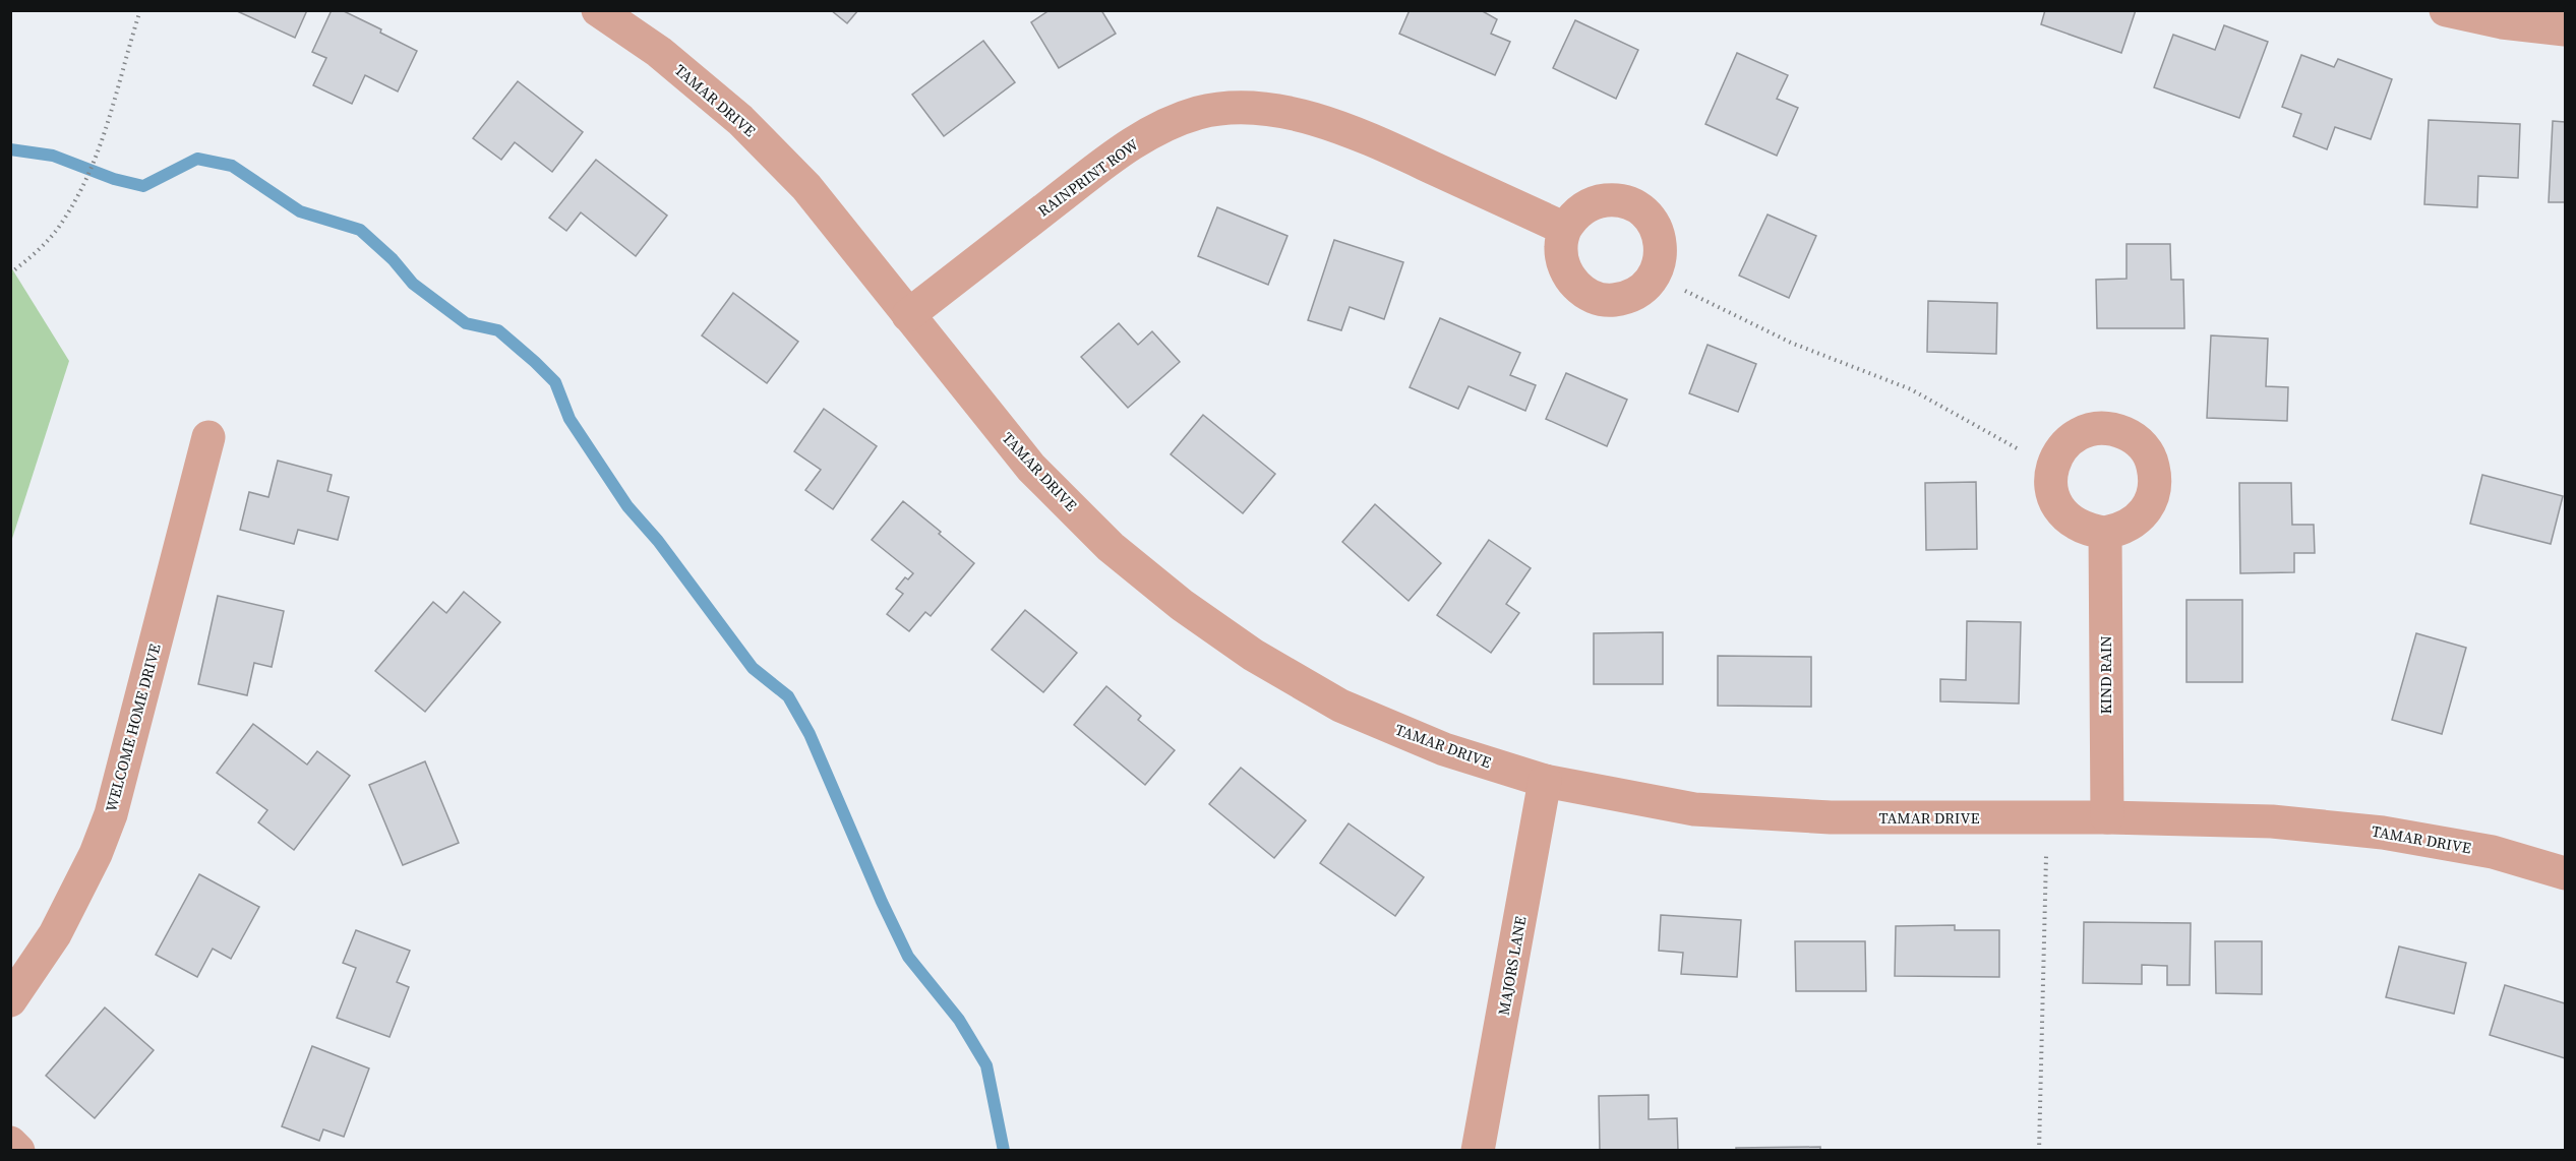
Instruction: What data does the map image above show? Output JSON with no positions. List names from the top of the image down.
{
  "streets": {
    "street": [
      "TAMAR DRIVE",
      "RAINPRINT ROW",
      "KIND RAIN",
      "WELCOME HOME DRIVE",
      "MAJORS LANE"
    ]
  },
  "crossings": [
    ["TAMAR DRIVE", "RAINPRINT ROW"],
    ["TAMAR DRIVE", "KIND RAIN"],
    ["TAMAR DRIVE", "MAJORS LANE"]
  ]
}
